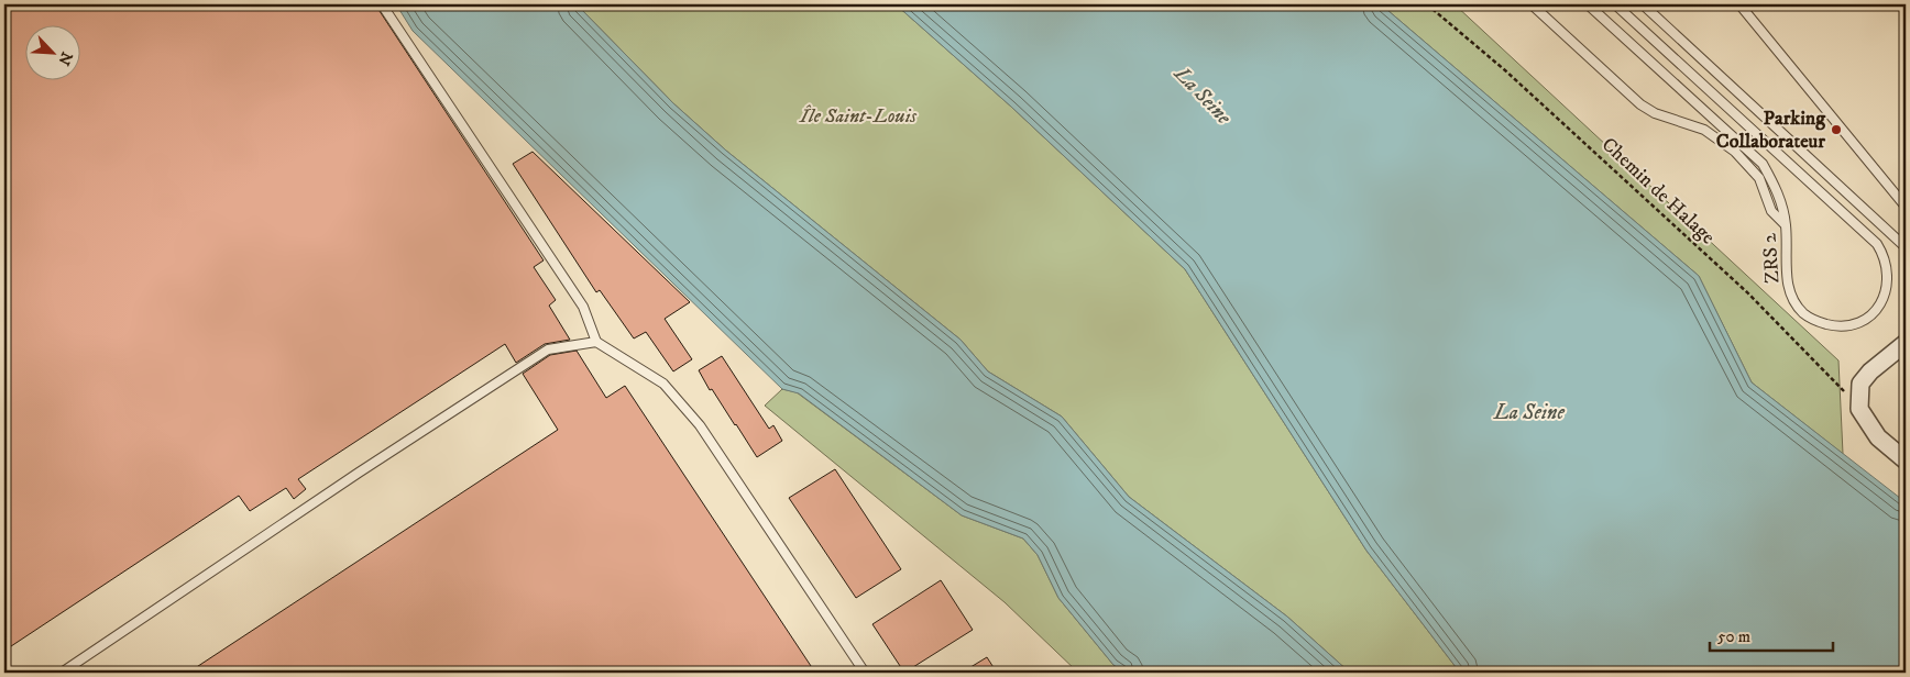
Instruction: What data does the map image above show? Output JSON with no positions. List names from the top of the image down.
{
  "streets": {
    "lane": ["ZRS 2"],
    "path": ["Chemin de Halage"]
  },
  "water": ["La Seine"],
  "parks": ["Île Saint-Louis"],
  "places": ["Parking Collaborateur"],
  "scale_bar": "50 m",
  "north": "bottom right"
}
